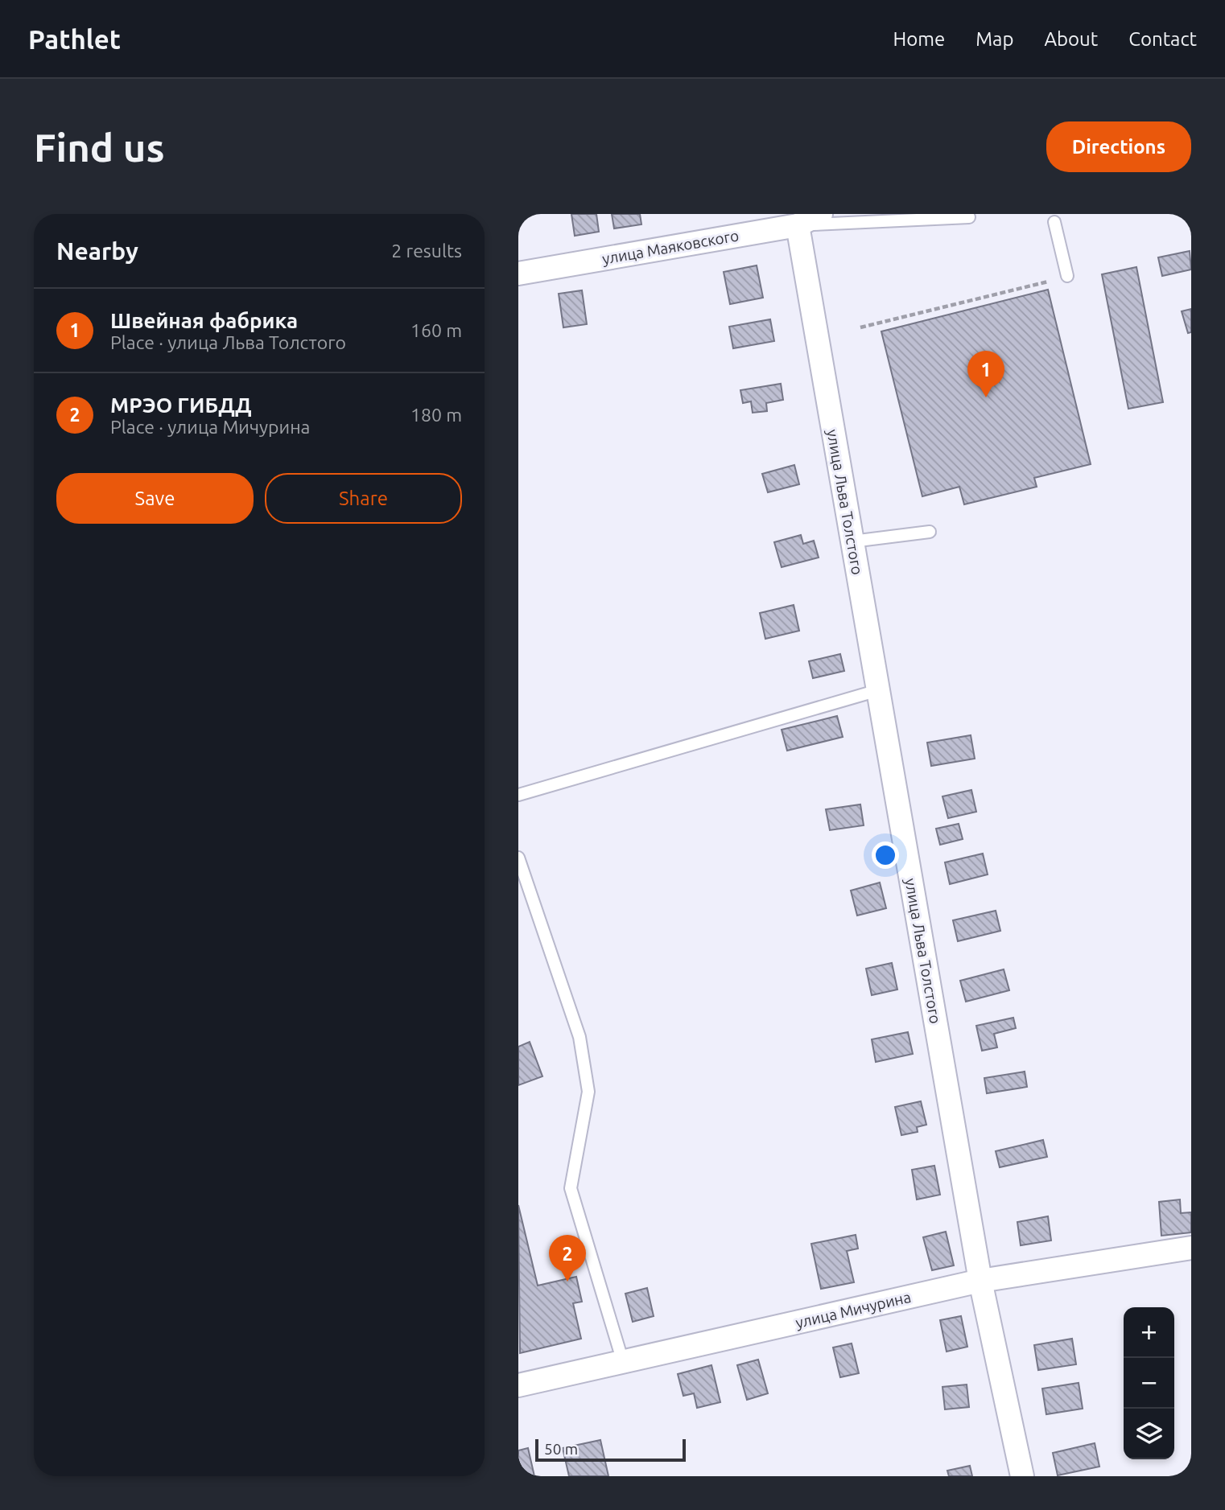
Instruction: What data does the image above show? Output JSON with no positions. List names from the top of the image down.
{
  "streets": {
    "street": ["улица Маяковского", "улица Льва Толстого", "улица Мичурина"]
  },
  "crossings": [
    ["улица Маяковского", "улица Льва Толстого"],
    ["улица Льва Толстого", "улица Мичурина"]
  ],
  "scale_bar": "50 m",
  "page": {
    "header": "Pathlet",
    "nav": [
      "Home",
      "Map",
      "About",
      "Contact"
    ],
    "buttons": [
      "Directions",
      ["Save", "Share"]
    ],
    "title": "Find us",
    "heading": ["Nearby", "2 results"],
    "list": [
      {
        "mark": "1",
        "name": "Швейная фабрика",
        "note": "Place · улица Льва Толстого",
        "value": "160 m"
      },
      {
        "mark": "2",
        "name": "МРЭО ГИБДД",
        "note": "Place · улица Мичурина",
        "value": "180 m"
      }
    ],
    "pins": ["1", "2"],
    "map_buttons": ["+", "−"],
    "scale": "50 m"
  }
}
